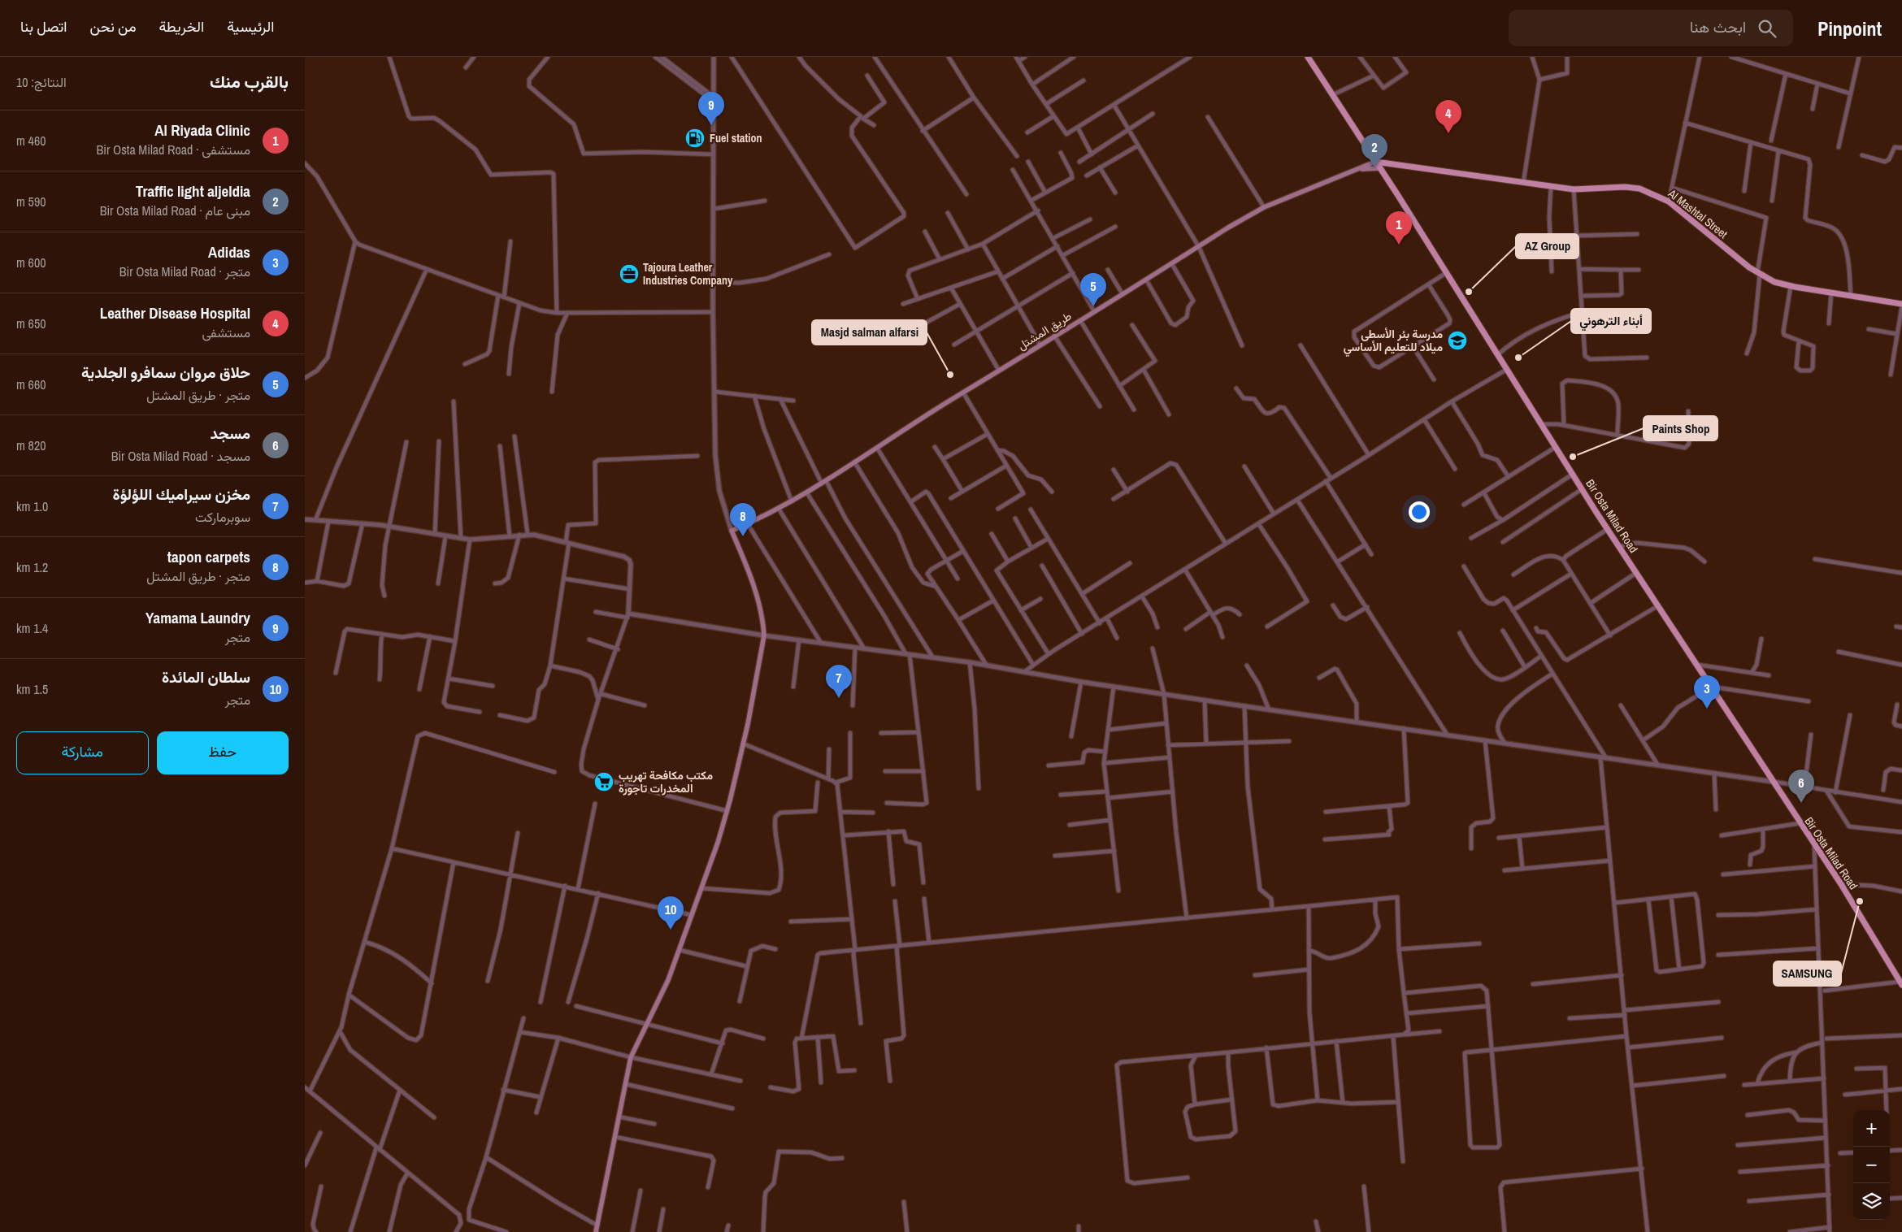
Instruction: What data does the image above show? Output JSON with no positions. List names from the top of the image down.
{
  "streets": {
    "main road": ["Al Mashtal Street", "طريق المشتل", "Bir Osta Milad Road"]
  },
  "crossings": [
    ["Al Mashtal Street", "طريق المشتل"],
    ["Al Mashtal Street", "Bir Osta Milad Road"],
    ["طريق المشتل", "Bir Osta Milad Road"]
  ],
  "places": {
    "fuel station": ["Fuel station"],
    "office": ["Tajoura Leather Industries Company"],
    "other": [
      "AZ Group",
      "أبناء الترهوني",
      "Masjd salman alfarsi",
      "Paints Shop",
      "SAMSUNG"
    ],
    "school or university": ["مدرسة بئر الأسطى ميلاد للتعليم الأساسي"],
    "supermarket": ["مكتب مكافحة تهريب المخدرات تاجورة"]
  },
  "page": {
    "header": "Pinpoint",
    "search": "ابحث هنا",
    "nav": [
      "الرئيسية",
      "الخريطة",
      "من نحن",
      "اتصل بنا"
    ],
    "heading": ["بالقرب منك", "النتائج: 10"],
    "pins": [
      "9",
      "4",
      "2",
      "1",
      "5",
      "8",
      "7",
      "3",
      "6",
      "10"
    ],
    "list": [
      {
        "mark": "1",
        "name": "Al Riyada Clinic",
        "note": "مستشفى · Bir Osta Milad Road",
        "value": "460 m"
      },
      {
        "mark": "2",
        "name": "Traffic light aljeldia",
        "note": "مبنى عام · Bir Osta Milad Road",
        "value": "590 m"
      },
      {
        "mark": "3",
        "name": "Adidas",
        "note": "متجر · Bir Osta Milad Road",
        "value": "600 m"
      },
      {
        "mark": "4",
        "name": "Leather Disease Hospital",
        "note": "مستشفى",
        "value": "650 m"
      },
      {
        "mark": "5",
        "name": "حلاق مروان سمافرو الجلدية",
        "note": "متجر · طريق المشتل",
        "value": "660 m"
      },
      {
        "mark": "6",
        "name": "مسجد",
        "note": "مسجد · Bir Osta Milad Road",
        "value": "820 m"
      },
      {
        "mark": "7",
        "name": "مخزن سيراميك اللؤلؤة",
        "note": "سوبرماركت",
        "value": "1.0 km"
      },
      {
        "mark": "8",
        "name": "tapon carpets",
        "note": "متجر · طريق المشتل",
        "value": "1.2 km"
      },
      {
        "mark": "9",
        "name": "Yamama Laundry",
        "note": "متجر",
        "value": "1.4 km"
      },
      {
        "mark": "10",
        "name": "سلطان المائدة",
        "note": "متجر",
        "value": "1.5 km"
      }
    ],
    "buttons": ["حفظ", "مشاركة"],
    "map_buttons": ["+", "−"]
  }
}
